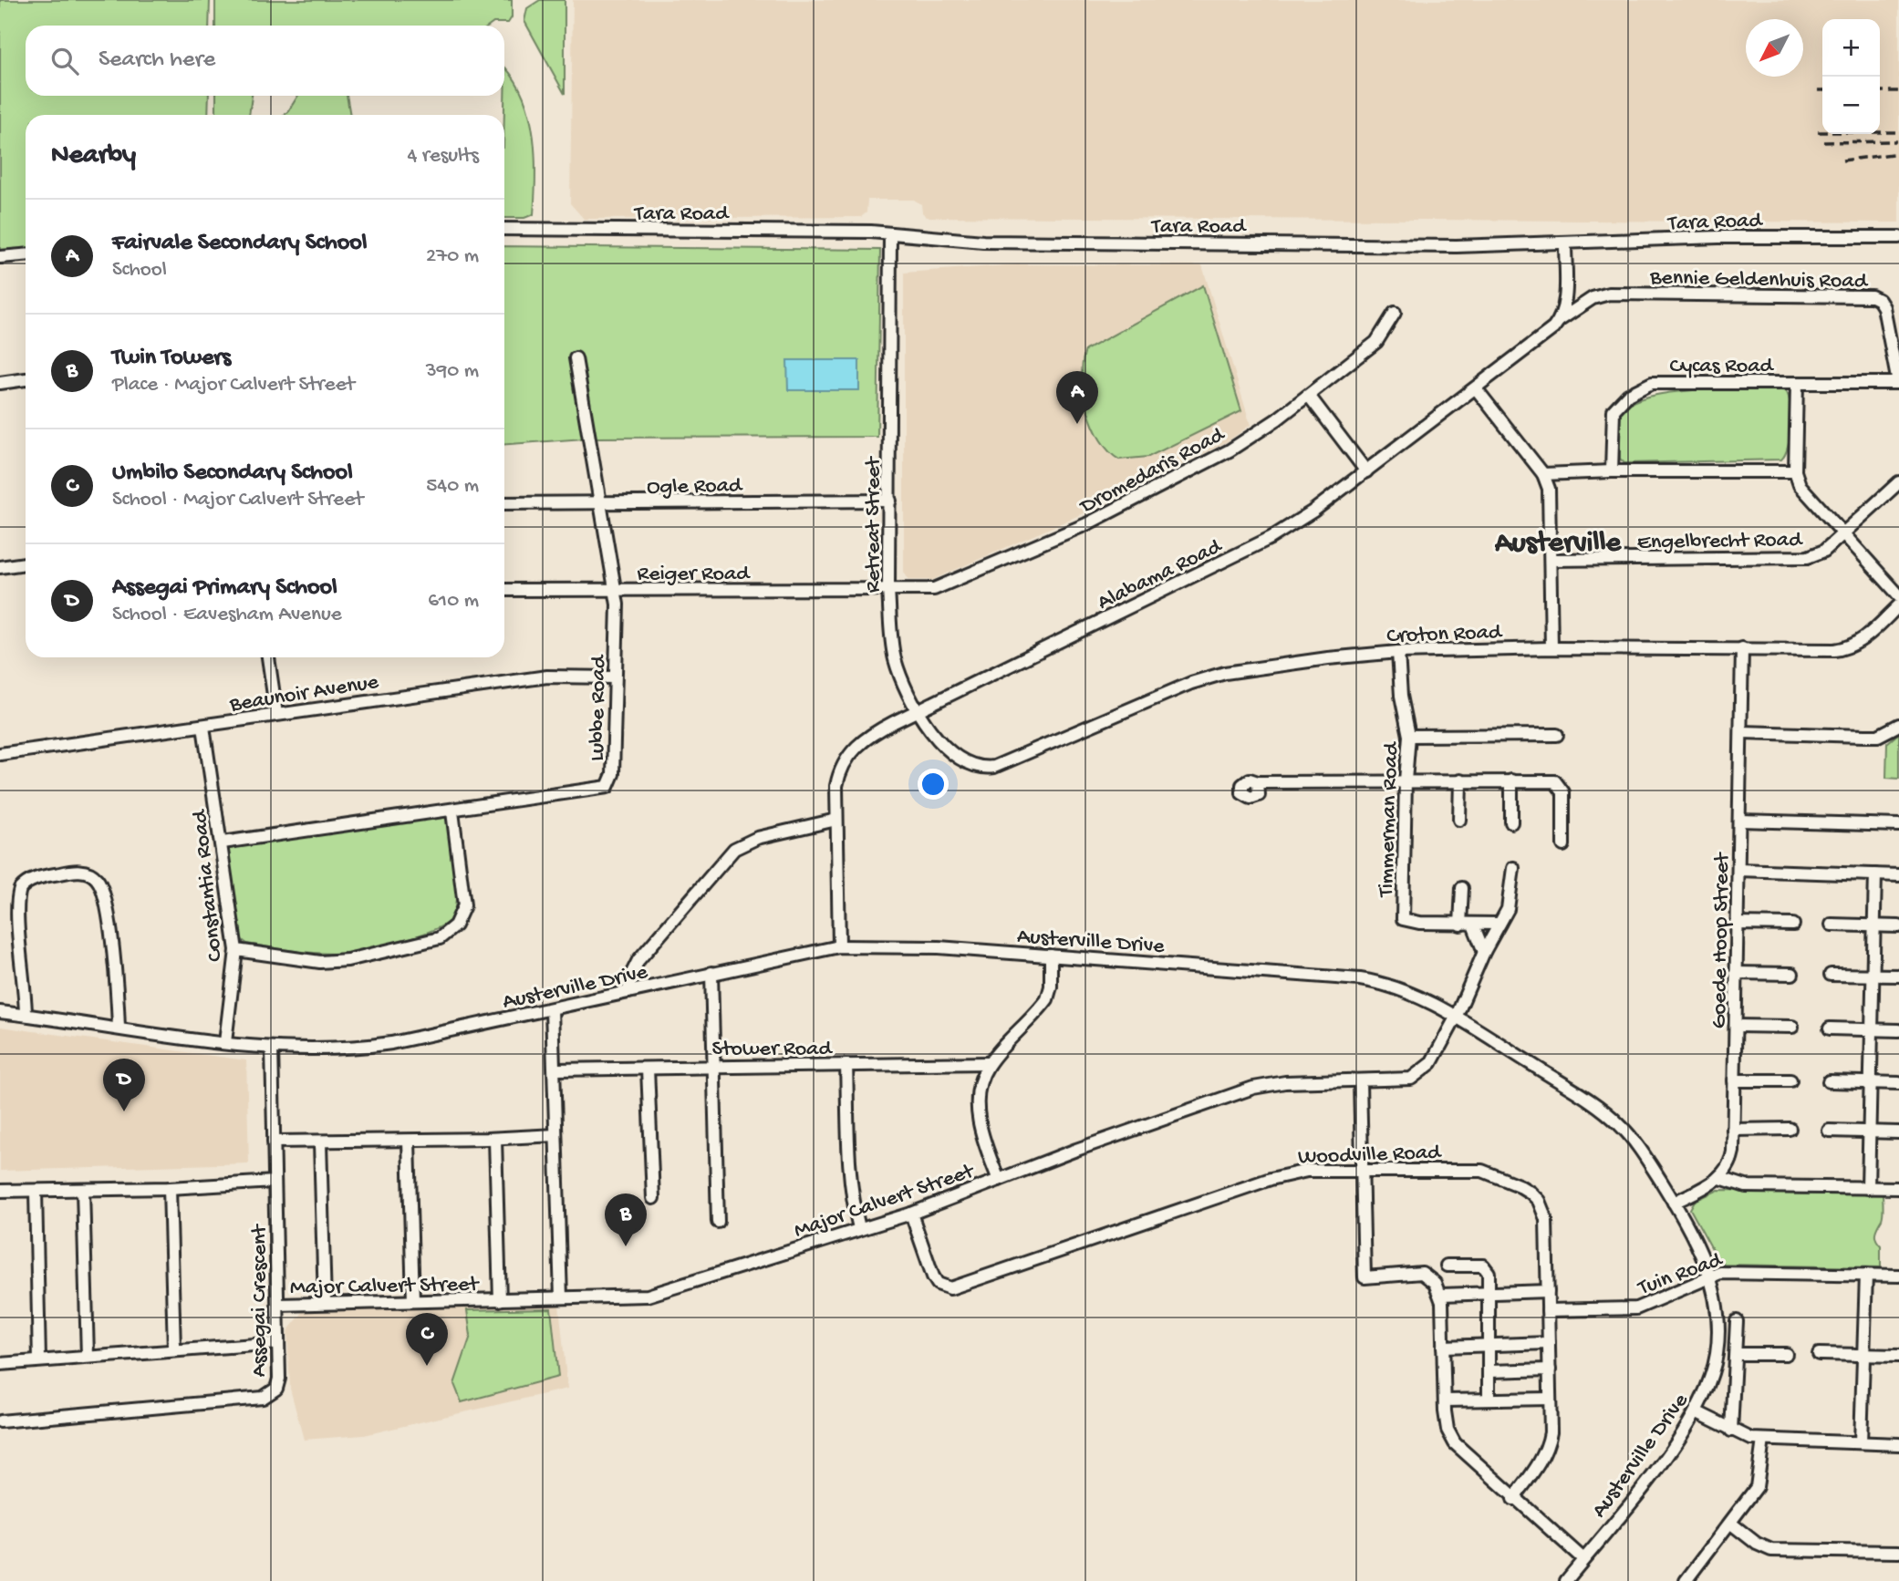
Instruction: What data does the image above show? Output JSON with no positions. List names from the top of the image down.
{
  "streets": {
    "street": [
      "Tara Road",
      "Bennie Geldenhuis Road",
      "Cycas Road",
      "Dromedaris Road",
      "Ogle Road",
      "Retreat Street",
      "Engelbrecht Road",
      "Reiger Road",
      "Alabama Road",
      "Croton Road",
      "Beaunoir Avenue",
      "Lubbe Road",
      "Timmerman Road",
      "Constantia Road",
      "Austerville Drive",
      "Goede Hoop Street",
      "Stower Road",
      "Woodville Road",
      "Major Calvert Street",
      "Tuin Road",
      "Assegai Crescent"
    ]
  },
  "crossings": [
    ["Tara Road", "Retreat Street"],
    ["Bennie Geldenhuis Road", "Cycas Road"],
    ["Bennie Geldenhuis Road", "Alabama Road"],
    ["Dromedaris Road", "Retreat Street"],
    ["Dromedaris Road", "Reiger Road"],
    ["Ogle Road", "Retreat Street"],
    ["Ogle Road", "Lubbe Road"],
    ["Retreat Street", "Reiger Road"],
    ["Retreat Street", "Alabama Road"],
    ["Retreat Street", "Croton Road"],
    ["Reiger Road", "Lubbe Road"],
    ["Alabama Road", "Austerville Drive"],
    ["Croton Road", "Timmerman Road"],
    ["Croton Road", "Goede Hoop Street"],
    ["Beaunoir Avenue", "Lubbe Road"],
    ["Beaunoir Avenue", "Constantia Road"],
    ["Lubbe Road", "Constantia Road"],
    ["Timmerman Road", "Major Calvert Street"],
    ["Constantia Road", "Austerville Drive"],
    ["Austerville Drive", "Major Calvert Street"],
    ["Austerville Drive", "Tuin Road"],
    ["Austerville Drive", "Assegai Crescent"],
    ["Woodville Road", "Major Calvert Street"],
    ["Woodville Road", "Tuin Road"],
    ["Major Calvert Street", "Assegai Crescent"]
  ],
  "districts": ["Austerville"],
  "north": "bottom left",
  "page": {
    "map_buttons": ["+", "−"],
    "search": "Search here",
    "heading": ["Nearby", "4 results"],
    "list": [
      {
        "mark": "A",
        "name": "Fairvale Secondary School",
        "note": "School",
        "value": "270 m"
      },
      {
        "mark": "B",
        "name": "Twin Towers",
        "note": "Place · Major Calvert Street",
        "value": "390 m"
      },
      {
        "mark": "C",
        "name": "Umbilo Secondary School",
        "note": "School · Major Calvert Street",
        "value": "540 m"
      },
      {
        "mark": "D",
        "name": "Assegai Primary School",
        "note": "School · Eavesham Avenue",
        "value": "610 m"
      }
    ],
    "pins": [
      "A",
      "D",
      "B",
      "C"
    ]
  }
}
